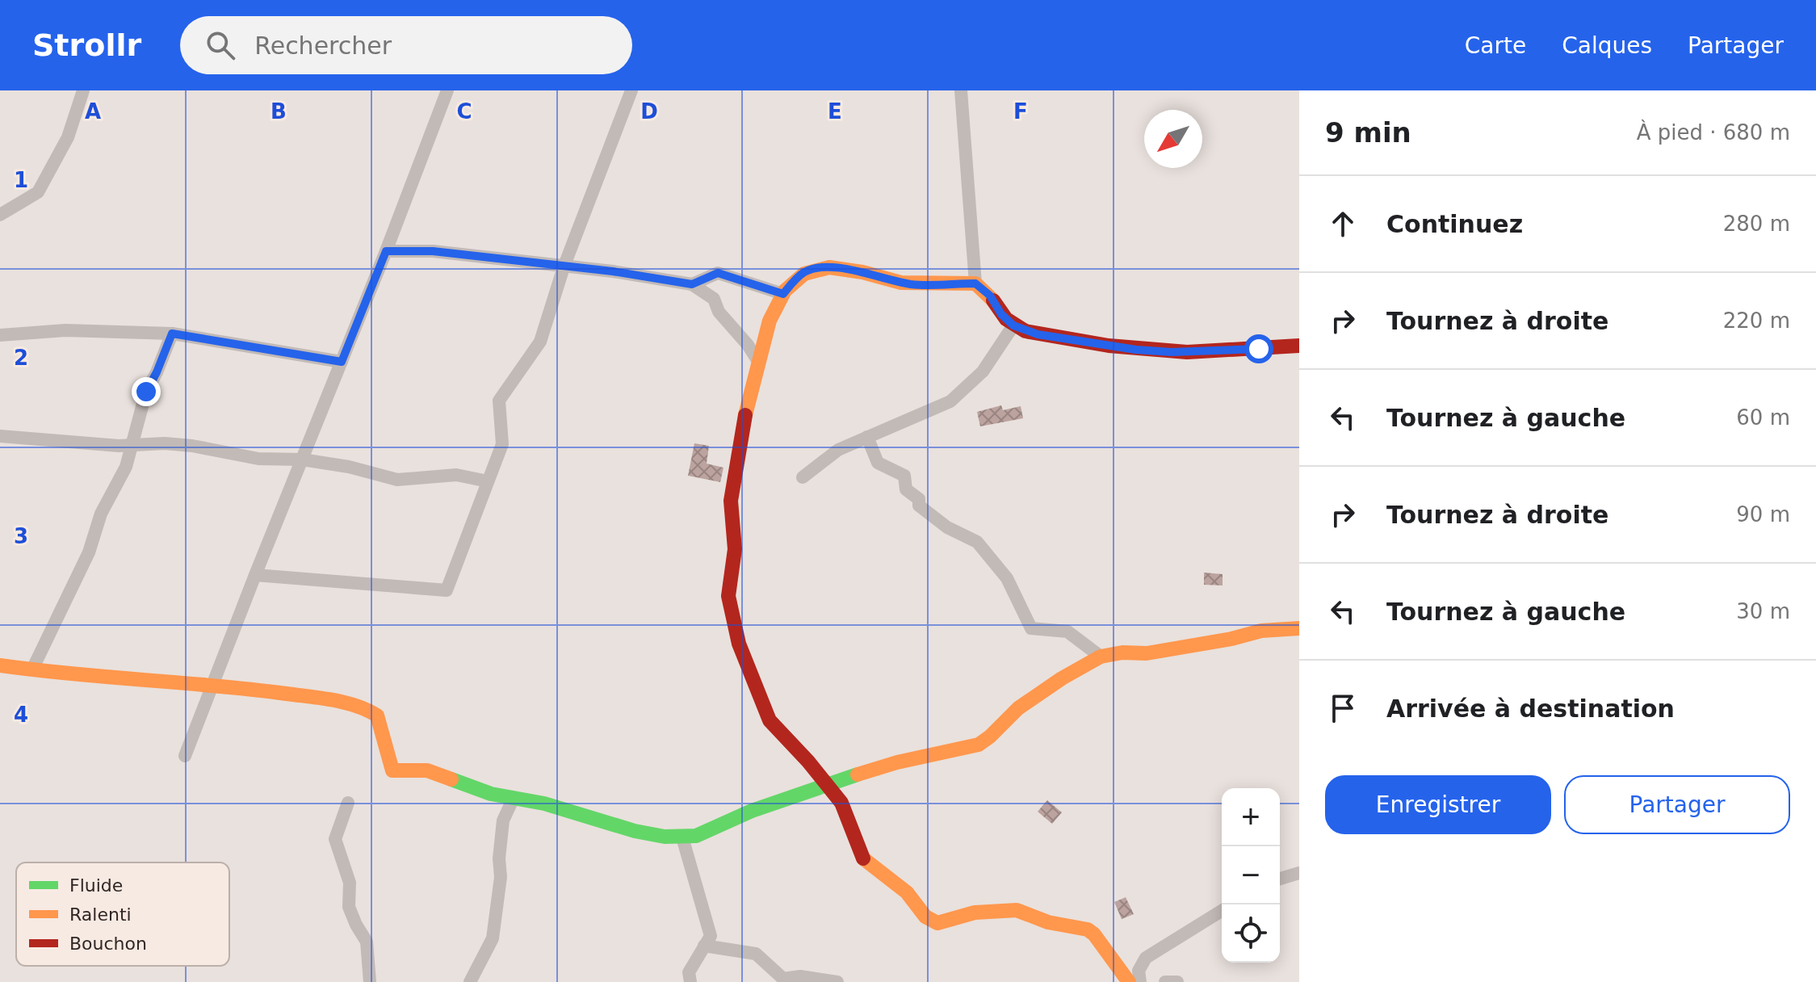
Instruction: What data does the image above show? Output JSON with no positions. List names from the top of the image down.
{
  "legend": ["Fluide", "Ralenti", "Bouchon"],
  "north": "bottom left",
  "page": {
    "header": "Strollr",
    "search": "Rechercher",
    "nav": ["Carte", "Calques", "Partager"],
    "heading": ["9 min", "À pied · 680 m"],
    "list": [
      ["Continuez", "280 m"],
      ["Tournez à droite", "220 m"],
      ["Tournez à gauche", "60 m"],
      ["Tournez à droite", "90 m"],
      ["Tournez à gauche", "30 m"],
      "Arrivée à destination"
    ],
    "buttons": ["Enregistrer", "Partager"],
    "map_buttons": ["+", "−"]
  },
  "grid": {
    "columns": [
      "A",
      "B",
      "C",
      "D",
      "E",
      "F"
    ],
    "rows": [
      "1",
      "2",
      "3",
      "4"
    ]
  }
}
